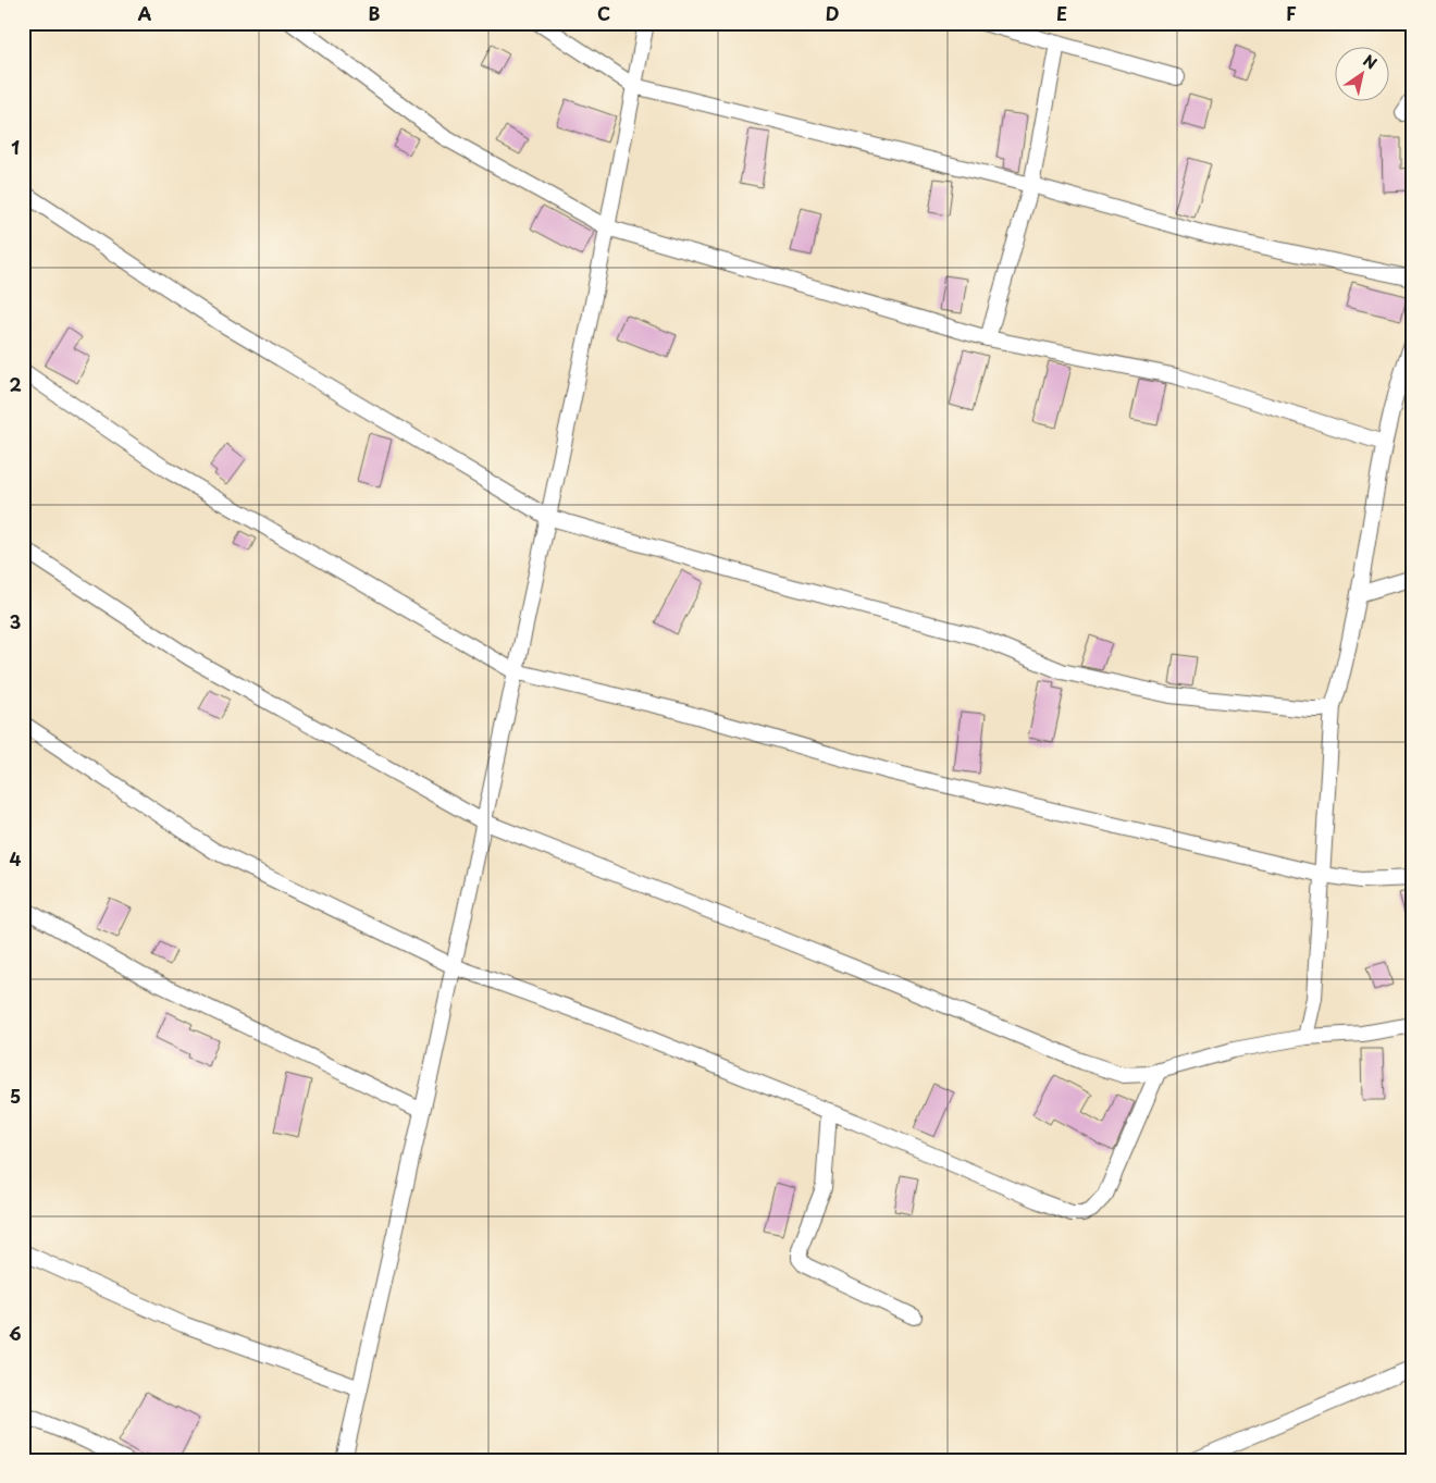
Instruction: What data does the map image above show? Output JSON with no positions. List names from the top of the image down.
{
  "north": "top right",
  "grid": {
    "columns": [
      "A",
      "B",
      "C",
      "D",
      "E",
      "F"
    ],
    "rows": [
      "1",
      "2",
      "3",
      "4",
      "5",
      "6"
    ]
  }
}
